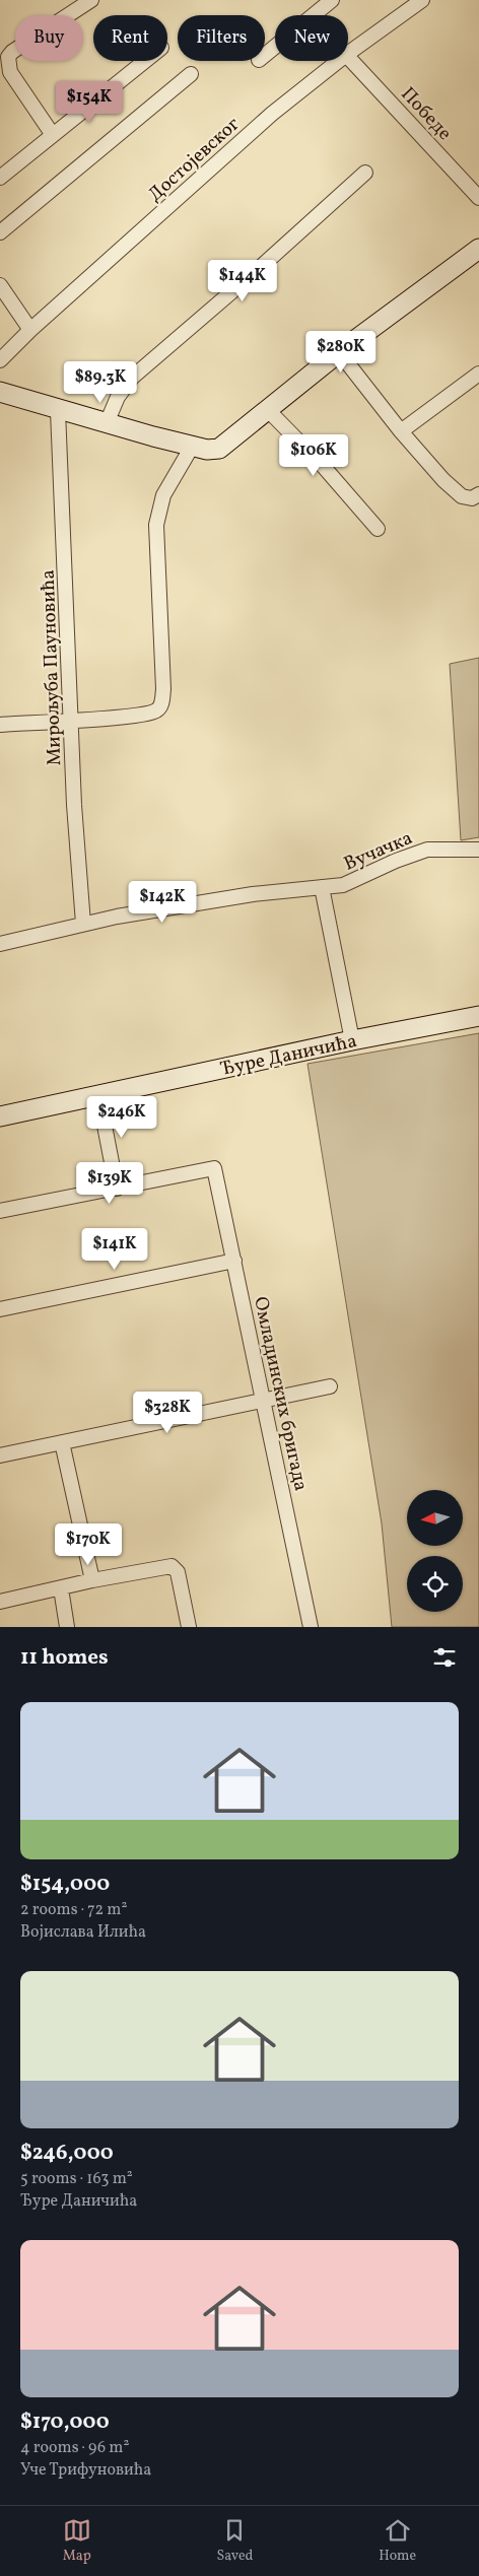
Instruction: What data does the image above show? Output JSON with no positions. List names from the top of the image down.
{
  "streets": {
    "street": [
      "Победе",
      "Достојевског",
      "Мирољуба Пауновића",
      "Вучачка",
      "Ђуре Даничића",
      "Омладинских бригада"
    ]
  },
  "crossings": [
    ["Мирољуба Пауновића", "Вучачка"]
  ],
  "north": "left",
  "page": {
    "chip": [
      "Buy",
      "Rent",
      "Filters",
      "New"
    ],
    "price": [
      "$154K",
      "$144K",
      "$280K",
      "$89.3K",
      "$106K",
      "$142K",
      "$246K",
      "$139K",
      "$141K",
      "$328K",
      "$170K"
    ],
    "heading": "11 homes",
    "list": [
      {
        "name": "$154,000",
        "note": "2 rooms · 72 m² · Војислава Илића"
      },
      {
        "name": "$246,000",
        "note": "5 rooms · 163 m² · Ђуре Даничића"
      },
      {
        "name": "$170,000",
        "note": "4 rooms · 96 m² · Уче Трифуновића"
      }
    ],
    "tabs": ["Map", "Saved", "Home"]
  }
}
